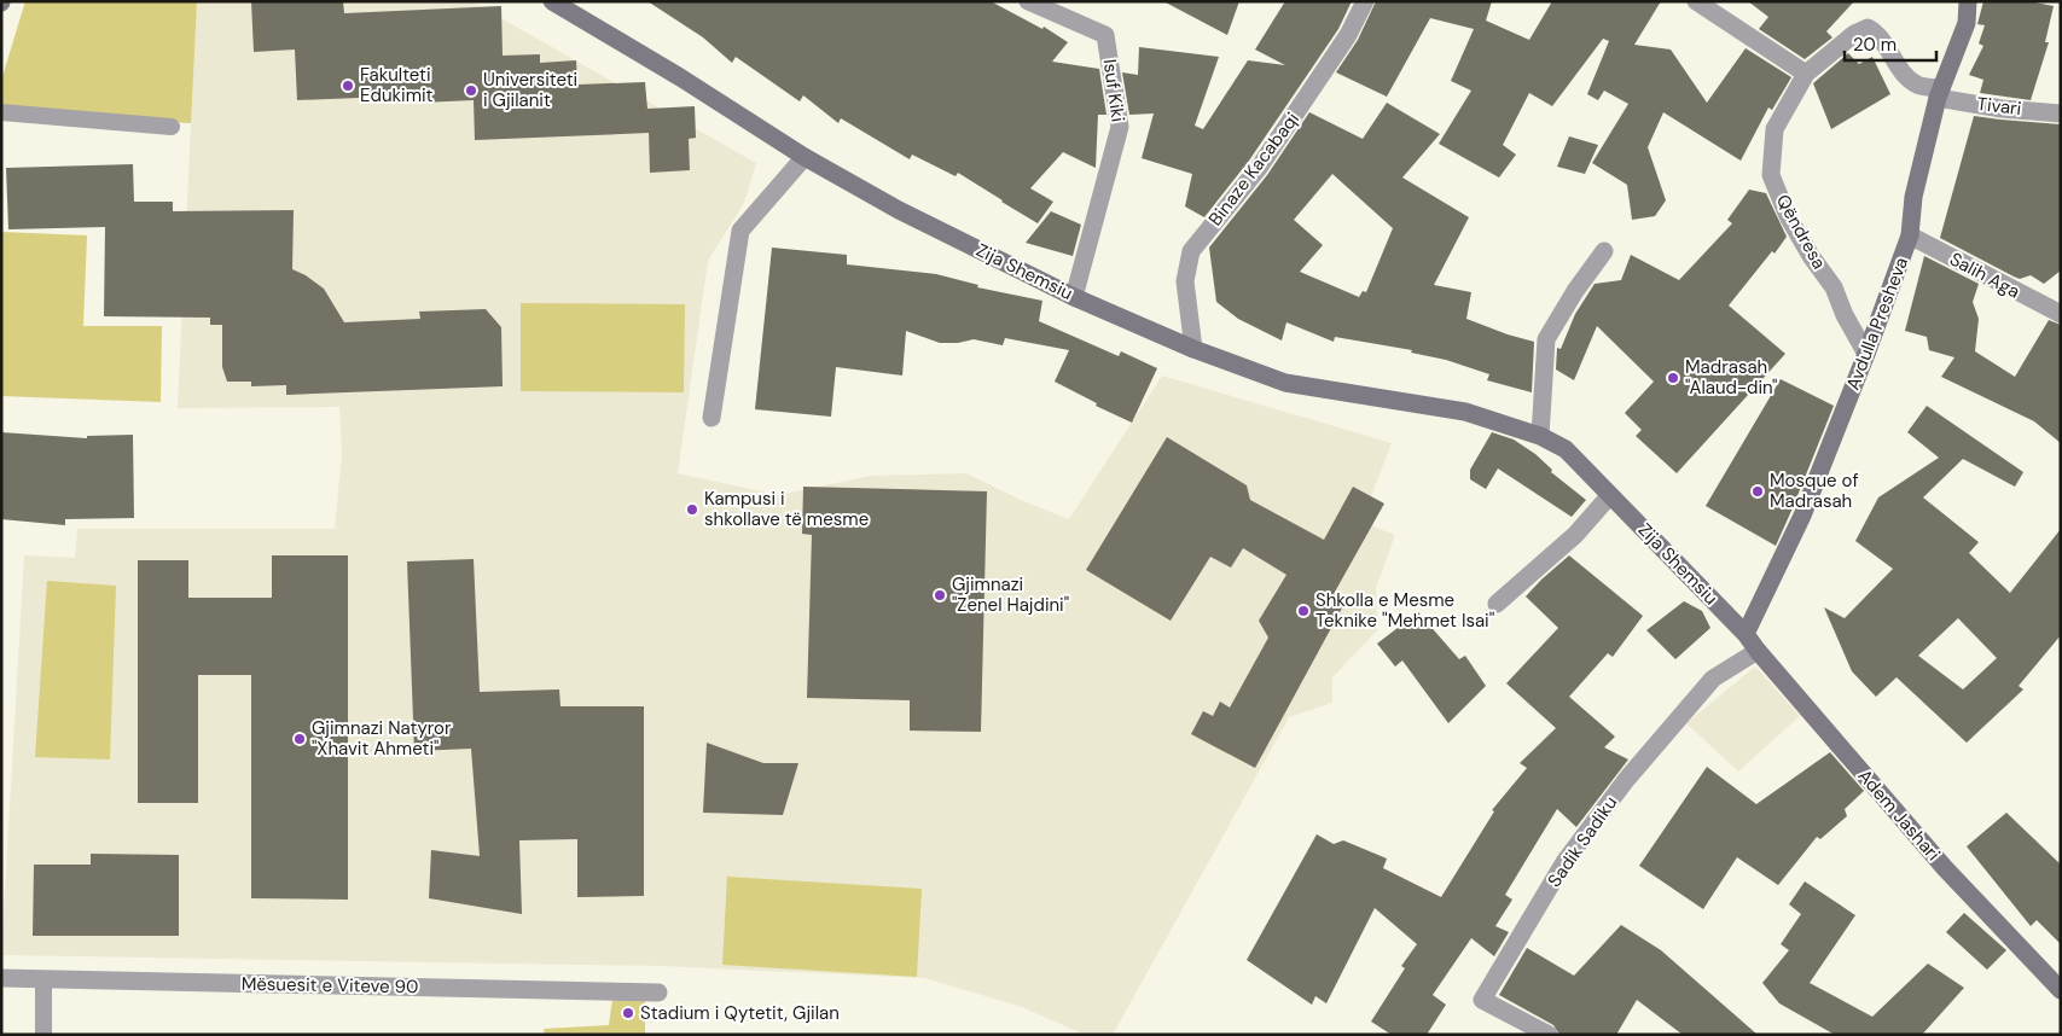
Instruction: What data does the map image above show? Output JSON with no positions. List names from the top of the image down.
{
  "streets": {
    "main road": ["Zija Shemsiu", "Avdulla Presheva", "Adem Jashari"],
    "street": [
      "Isuf Kiki",
      "Tivari",
      "Binaze Kacabaqi",
      "Qëndresa",
      "Salih Aga",
      "Sadik Sadiku",
      "Mësuesit e Viteve 90"
    ]
  },
  "crossings": [
    ["Isuf Kiki", "Zija Shemsiu"],
    ["Tivari", "Qëndresa"],
    ["Tivari", "Avdulla Presheva"],
    ["Binaze Kacabaqi", "Zija Shemsiu"],
    ["Qëndresa", "Avdulla Presheva"],
    ["Zija Shemsiu", "Avdulla Presheva"],
    ["Zija Shemsiu", "Adem Jashari"],
    ["Salih Aga", "Avdulla Presheva"],
    ["Avdulla Presheva", "Adem Jashari"],
    ["Adem Jashari", "Sadik Sadiku"]
  ],
  "places": [
    "Fakulteti Edukimit",
    "Universiteti i Gjilanit",
    "Madrasah \"Alaud-din\"",
    "Mosque of Madrasah",
    "Kampusi i shkollave të mesme",
    "Gjimnazi \"Zenel Hajdini\"",
    "Shkolla e Mesme Teknike ''Mehmet Isai''",
    "Gjimnazi Natyror \"Xhavit Ahmeti\"",
    "Stadium i Qytetit, Gjilan"
  ],
  "scale_bar": "20 m"
}
